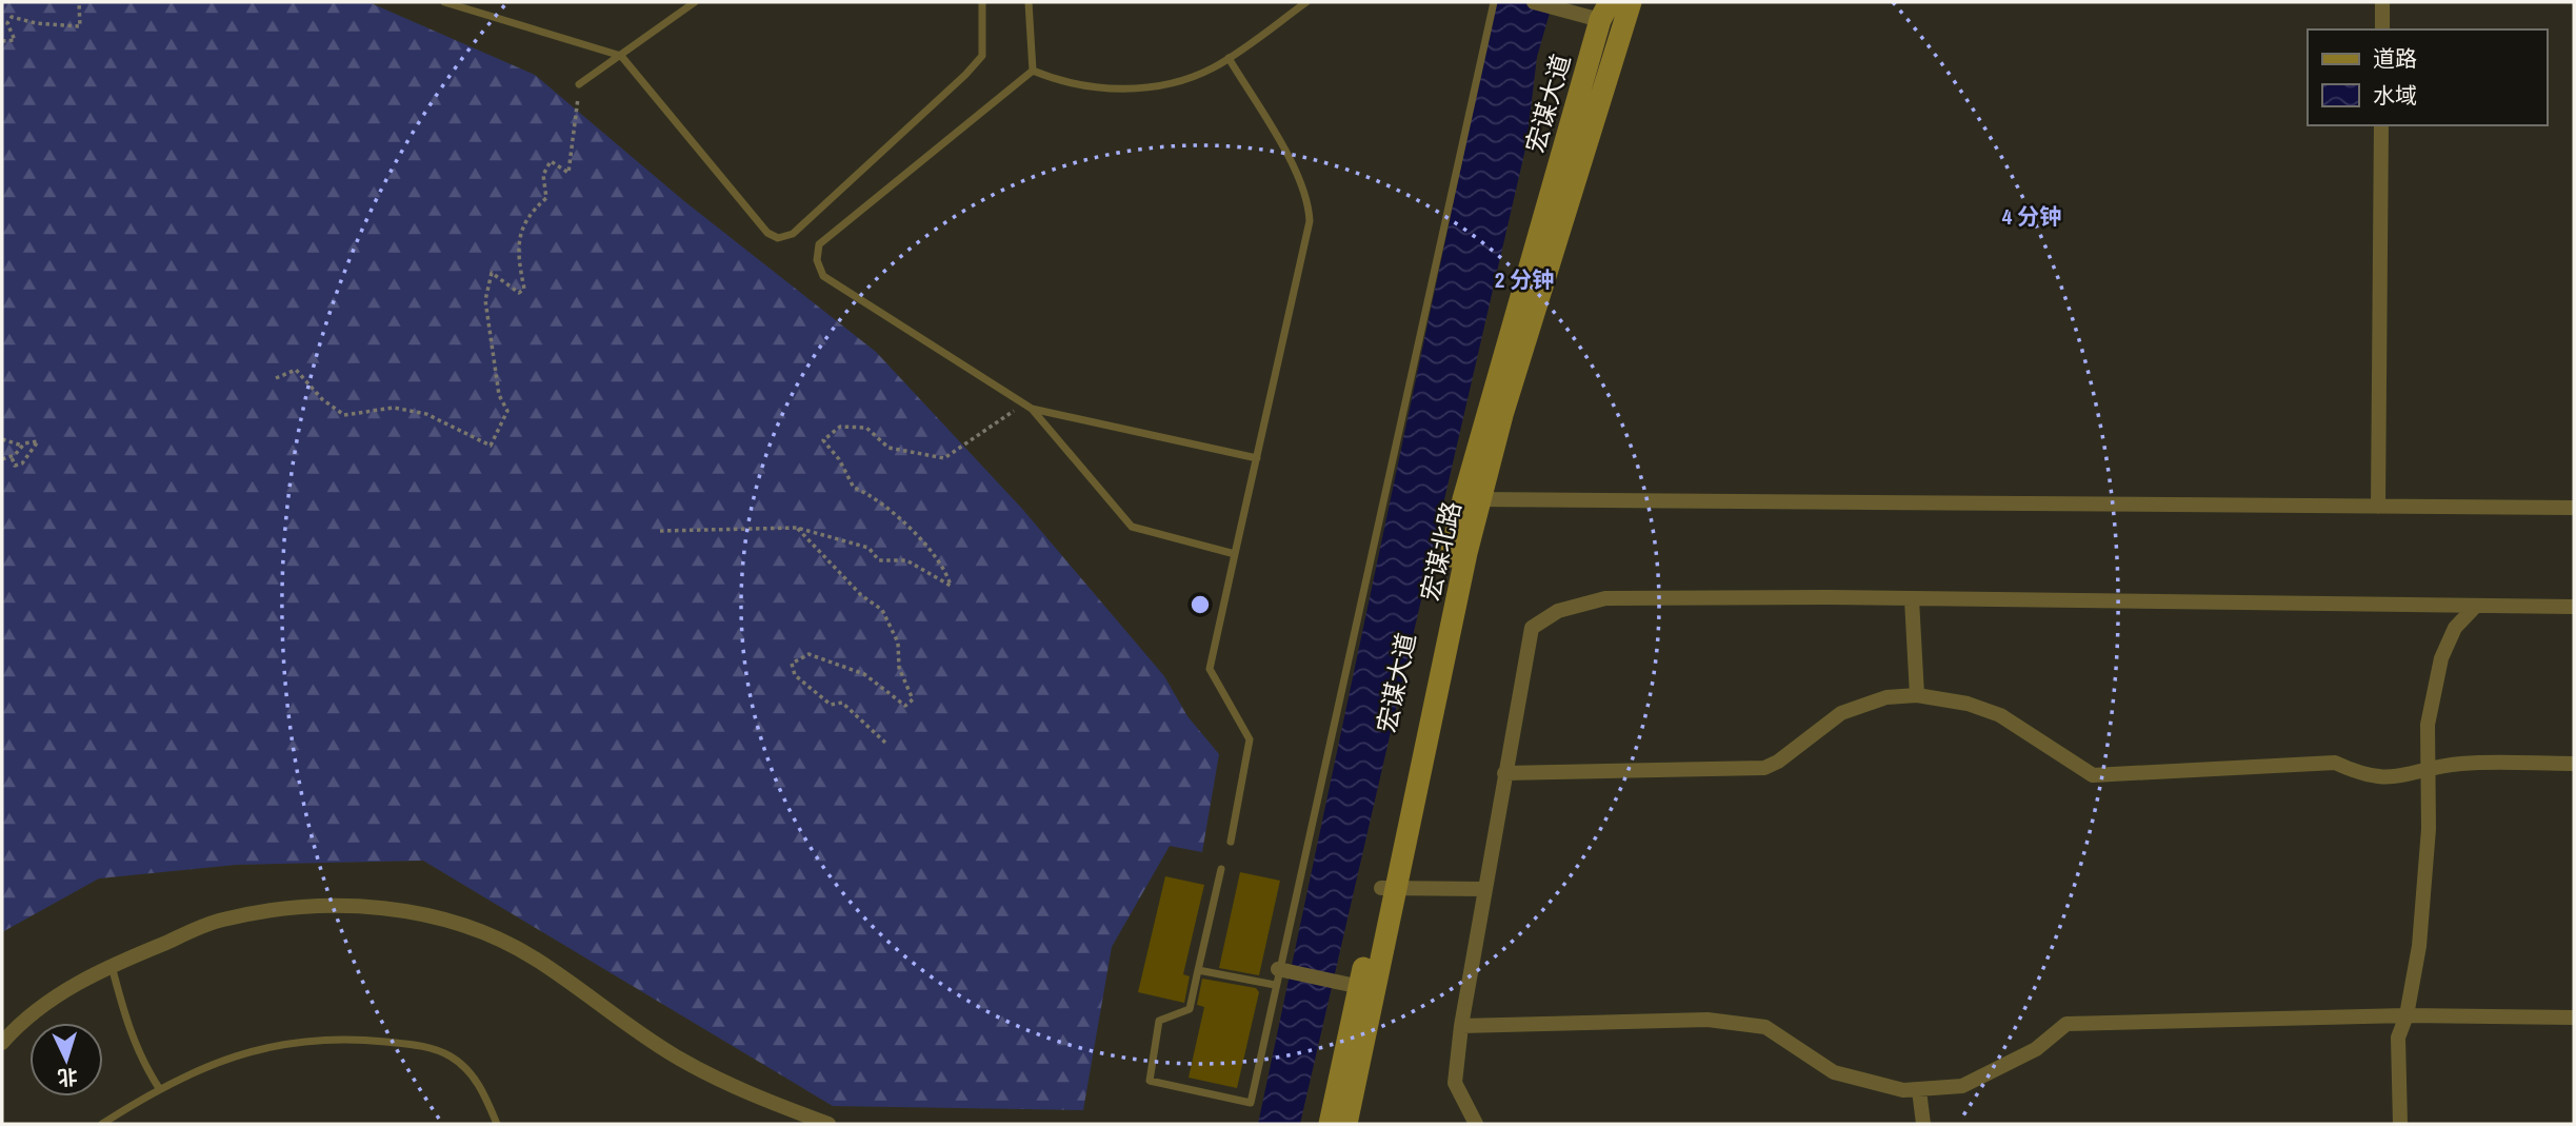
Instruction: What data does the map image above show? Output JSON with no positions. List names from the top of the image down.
{
  "streets": {
    "main road": ["宏谋大道", "宏谋北路"]
  },
  "crossings": [
    ["宏谋大道", "宏谋北路"]
  ],
  "legend": ["道路", "水域"],
  "north": "bottom",
  "rings": ["4 分钟", "2 分钟"]
}
